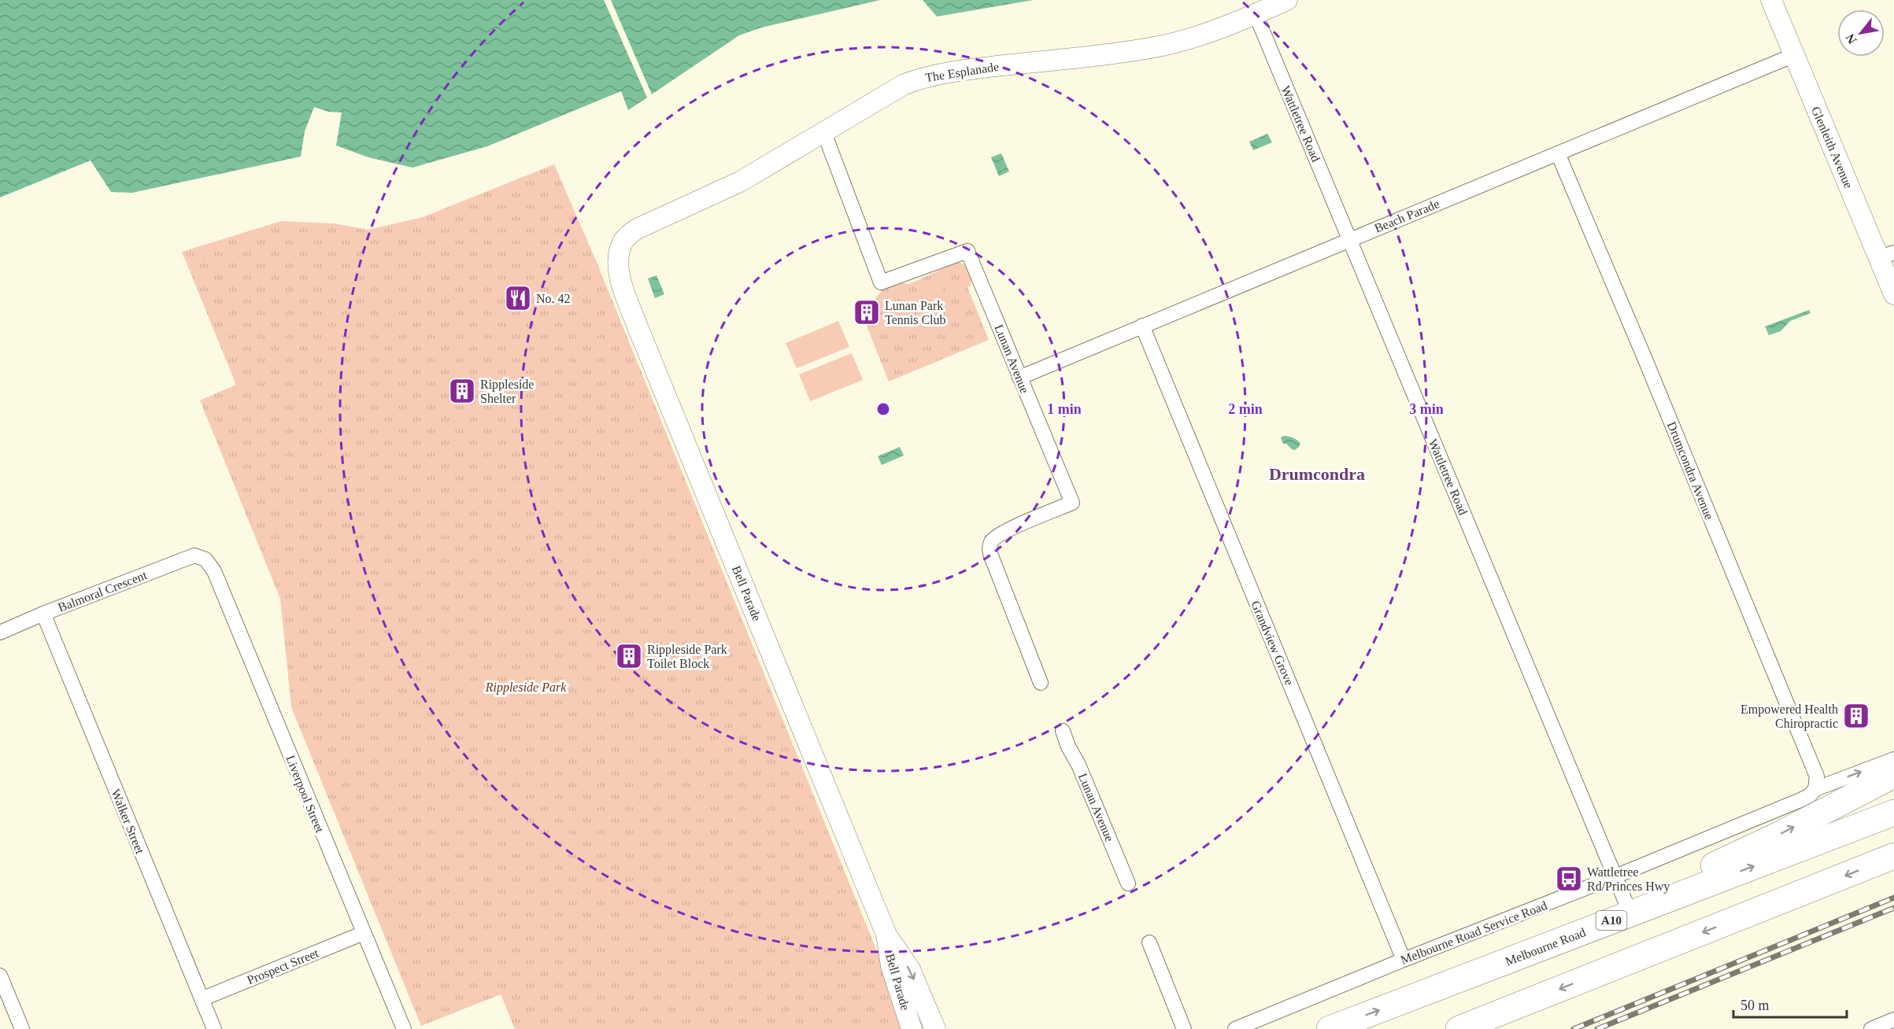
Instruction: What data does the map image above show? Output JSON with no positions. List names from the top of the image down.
{
  "streets": {
    "highway": ["A10", "Melbourne Road"],
    "street": [
      "The Esplanade",
      "Wattletree Road",
      "Glenleith Avenue",
      "Beach Parade",
      "Lunan Avenue",
      "Drumcondra Avenue",
      "Balmoral Crescent",
      "Bell Parade",
      "Grandview Grove",
      "Liverpool Street",
      "Walker Street",
      "Melbourne Road Service Road",
      "Prospect Street"
    ]
  },
  "crossings": [
    ["The Esplanade", "Wattletree Road"],
    ["The Esplanade", "Lunan Avenue"],
    ["The Esplanade", "Bell Parade"],
    ["Wattletree Road", "Beach Parade"],
    ["Wattletree Road", "Melbourne Road Service Road"],
    ["Wattletree Road", "Melbourne Road"],
    ["Glenleith Avenue", "Beach Parade"],
    ["Beach Parade", "Lunan Avenue"],
    ["Beach Parade", "Drumcondra Avenue"],
    ["Beach Parade", "Grandview Grove"],
    ["Drumcondra Avenue", "Melbourne Road Service Road"],
    ["Balmoral Crescent", "Liverpool Street"],
    ["Balmoral Crescent", "Walker Street"],
    ["Grandview Grove", "Melbourne Road Service Road"],
    ["Liverpool Street", "Prospect Street"],
    ["Walker Street", "Prospect Street"]
  ],
  "districts": ["Drumcondra"],
  "parks": ["Rippleside Park"],
  "places": {
    "restaurant": ["No. 42"],
    "building": [
      "Lunan Park Tennis Club",
      "Rippleside Shelter",
      "Rippleside Park Toilet Block",
      "Empowered Health Chiropractic"
    ],
    "bus stop": ["Wattletree Rd/Princes Hwy"]
  },
  "scale_bar": "50 m",
  "north": "bottom left",
  "rings": ["1 min", "2 min", "3 min"]
}
